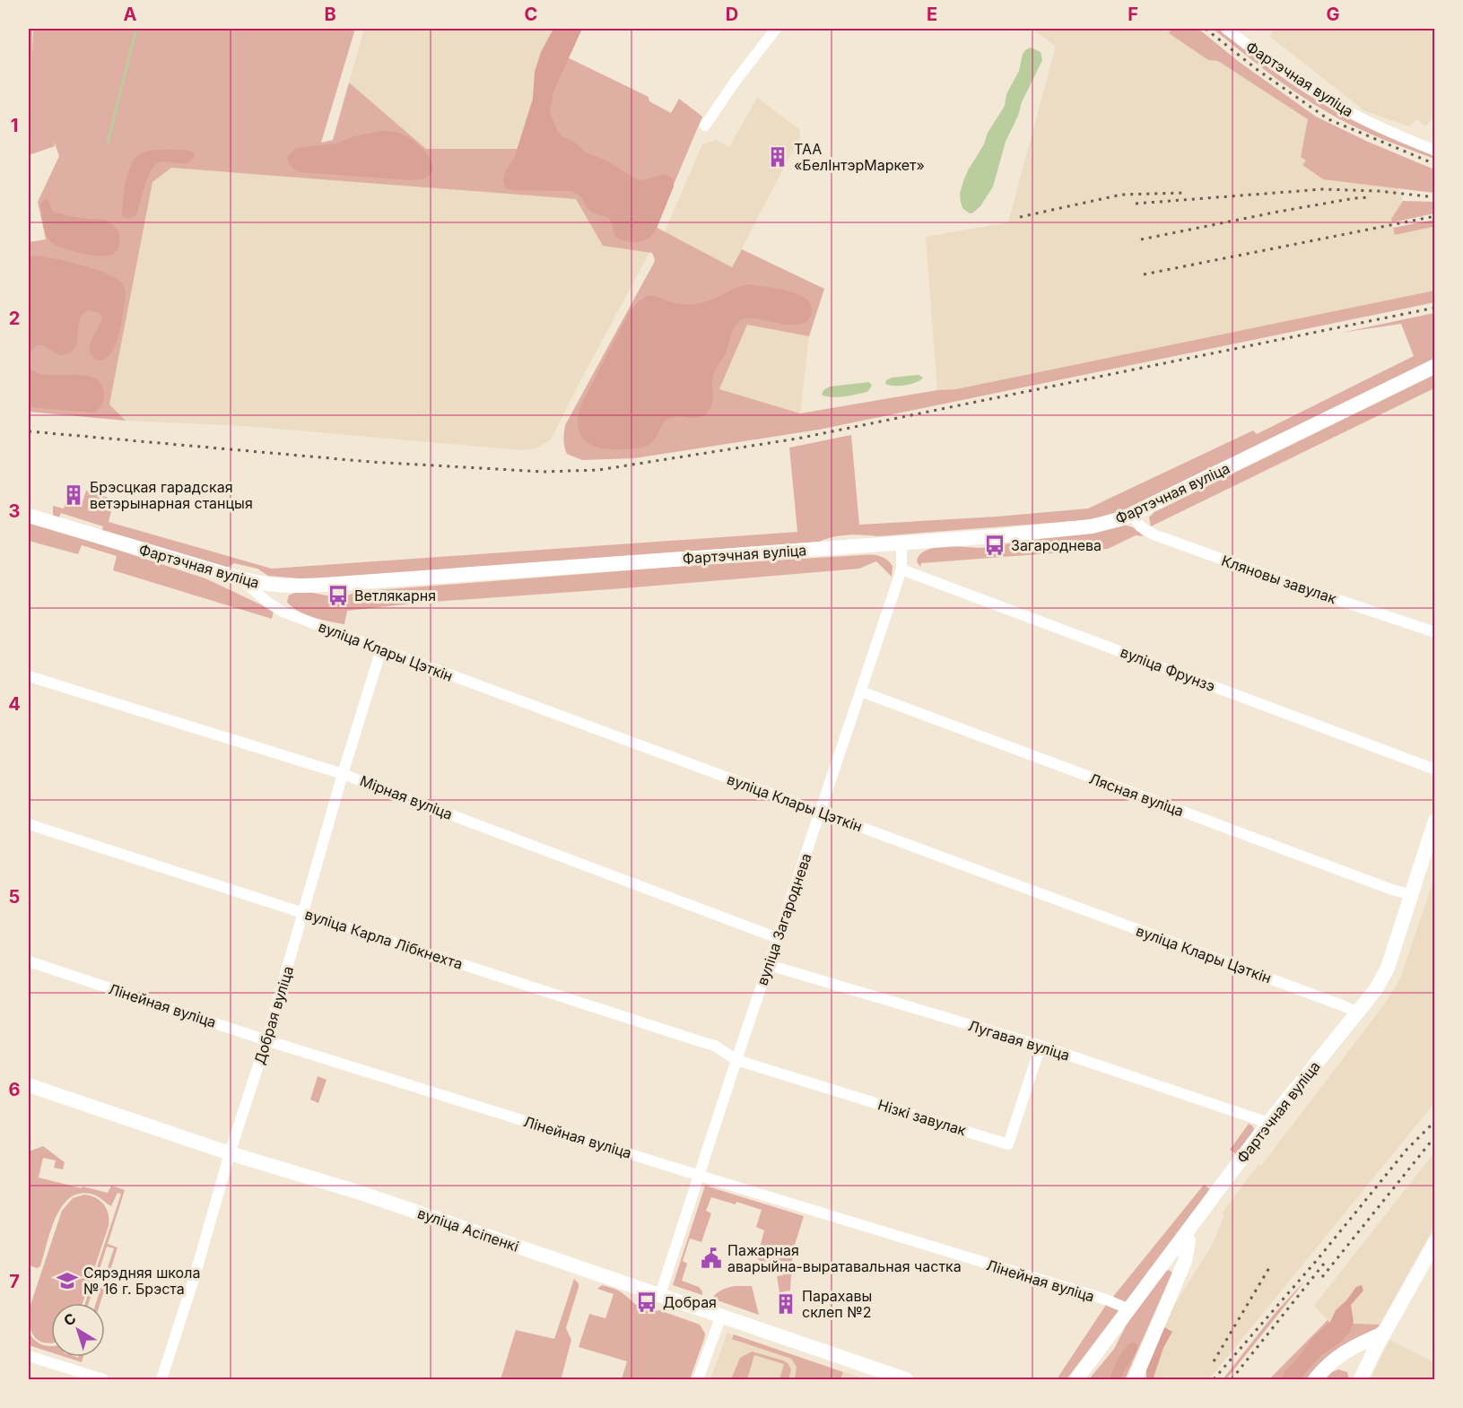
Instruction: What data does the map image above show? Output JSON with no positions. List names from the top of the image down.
{
  "streets": {
    "street": [
      "Фартэчная вуліца",
      "Кляновы завулак",
      "вуліца Клары Цэткін",
      "вуліца Фрунзэ",
      "Лясная вуліца",
      "Мірная вуліца",
      "вуліца Загароднева",
      "вуліца Карла Лібкнехта",
      "Лінейная вуліца",
      "Добрая вуліца",
      "Лугавая вуліца",
      "Нізкі завулак",
      "вуліца Асіпенкі"
    ]
  },
  "crossings": [
    ["Фартэчная вуліца", "Кляновы завулак"],
    ["Фартэчная вуліца", "вуліца Клары Цэткін"],
    ["Фартэчная вуліца", "Лясная вуліца"],
    ["Фартэчная вуліца", "вуліца Загароднева"],
    ["Фартэчная вуліца", "Лінейная вуліца"],
    ["Фартэчная вуліца", "Лугавая вуліца"],
    ["вуліца Клары Цэткін", "вуліца Загароднева"],
    ["вуліца Клары Цэткін", "Добрая вуліца"],
    ["вуліца Фрунзэ", "вуліца Загароднева"],
    ["Лясная вуліца", "вуліца Загароднева"],
    ["Мірная вуліца", "вуліца Загароднева"],
    ["Мірная вуліца", "Добрая вуліца"],
    ["вуліца Загароднева", "вуліца Карла Лібкнехта"],
    ["вуліца Загароднева", "Лінейная вуліца"],
    ["вуліца Загароднева", "Лугавая вуліца"],
    ["вуліца Загароднева", "Нізкі завулак"],
    ["вуліца Загароднева", "вуліца Асіпенкі"],
    ["вуліца Карла Лібкнехта", "Добрая вуліца"],
    ["вуліца Карла Лібкнехта", "Нізкі завулак"],
    ["Лінейная вуліца", "Добрая вуліца"],
    ["Добрая вуліца", "вуліца Асіпенкі"],
    ["Лугавая вуліца", "Нізкі завулак"]
  ],
  "places": {
    "building": ["ТАА «БелІнтэрМаркет»", "Брэсцкая гарадская ветэрынарная станцыя", "Парахавы склеп №2"],
    "bus stop": ["Загароднева", "Ветлякарня", "Добрая"],
    "public building": ["Пажарная аварыйна-выратавальная частка"],
    "school or university": ["Сярэдняя школа № 16 г. Брэста"]
  },
  "north": "top left",
  "grid": {
    "columns": [
      "A",
      "B",
      "C",
      "D",
      "E",
      "F",
      "G"
    ],
    "rows": [
      "1",
      "2",
      "3",
      "4",
      "5",
      "6",
      "7"
    ]
  }
}
